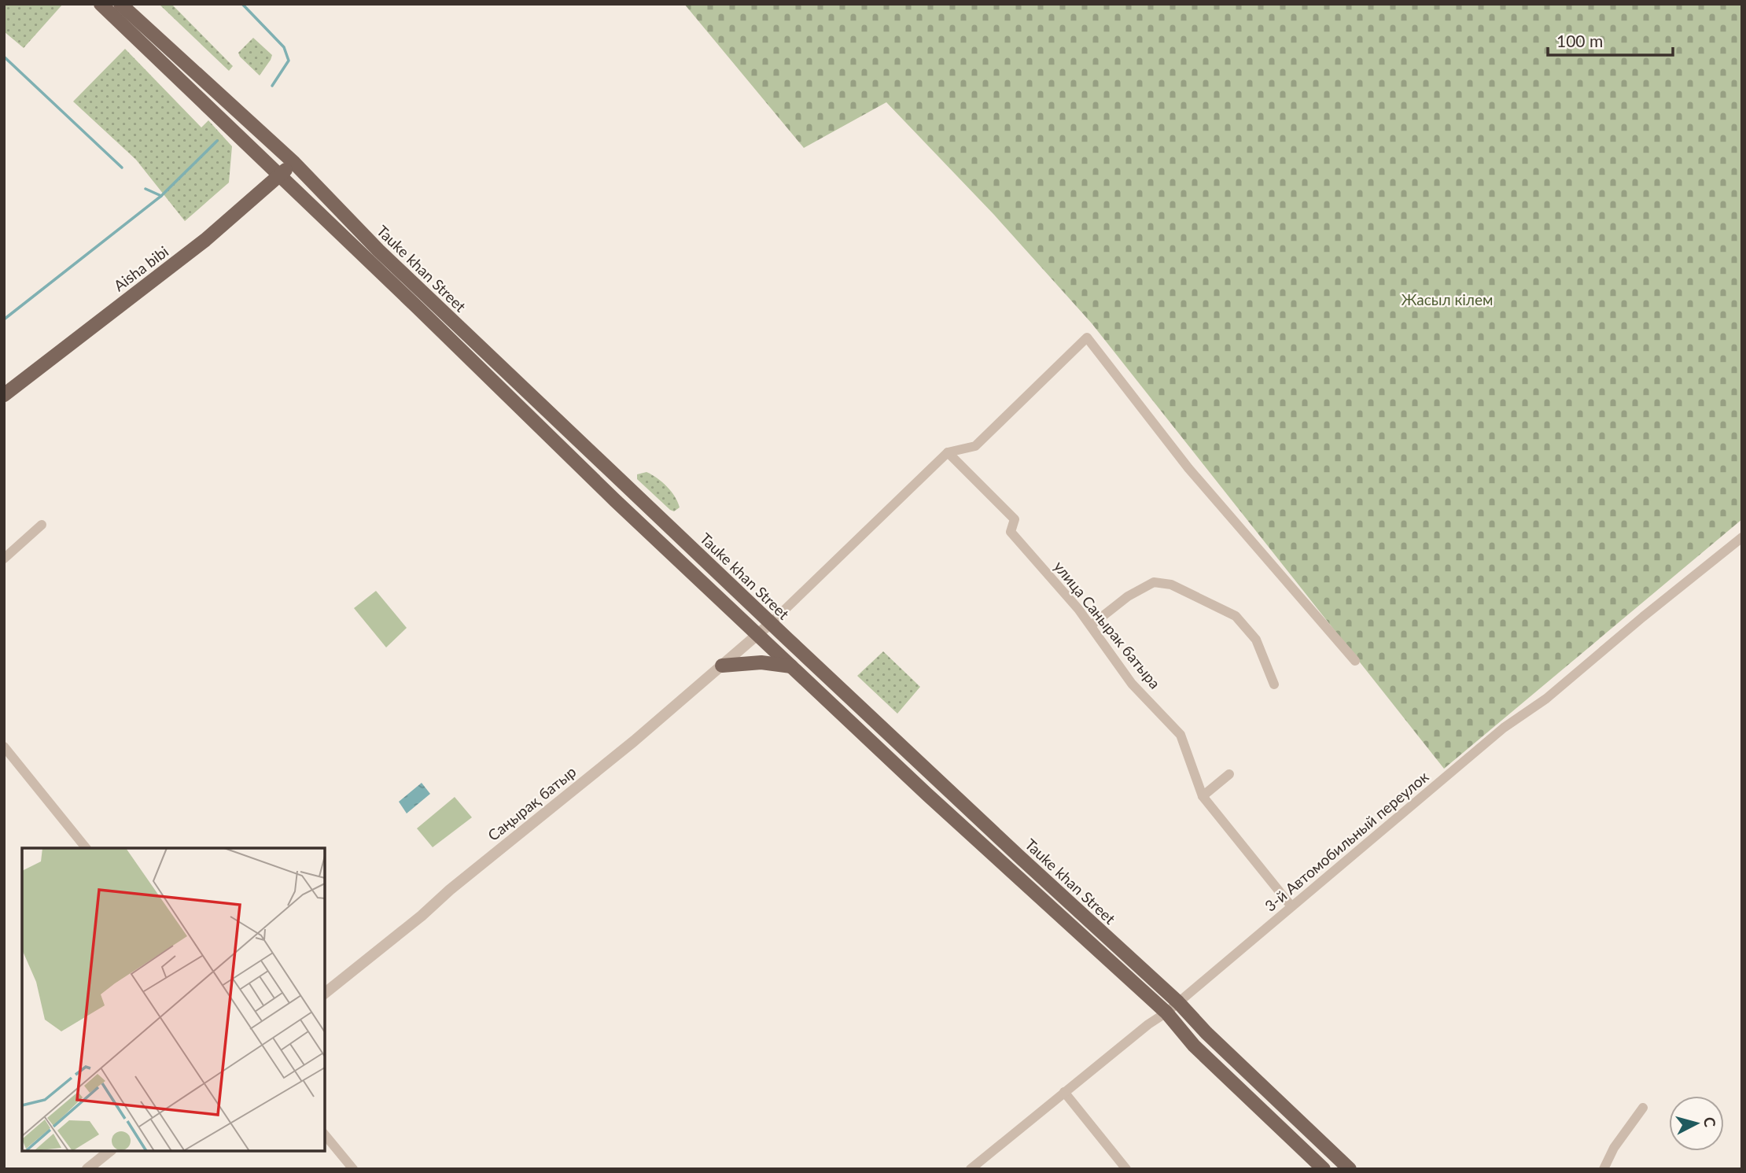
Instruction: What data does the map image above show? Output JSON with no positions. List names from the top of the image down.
{
  "streets": {
    "main road": ["Aisha bibi", "Tauke khan Street"],
    "street": ["улица Санырак батыра", "Саңырақ батыр", "3-й Автомобильный переулок"]
  },
  "crossings": [
    ["Aisha bibi", "Tauke khan Street"],
    ["Tauke khan Street", "Саңырақ батыр"],
    ["Tauke khan Street", "3-й Автомобильный переулок"],
    ["улица Санырак батыра", "3-й Автомобильный переулок"]
  ],
  "parks": ["Жасыл кілем"],
  "scale_bar": "100 m",
  "north": "right"
}
